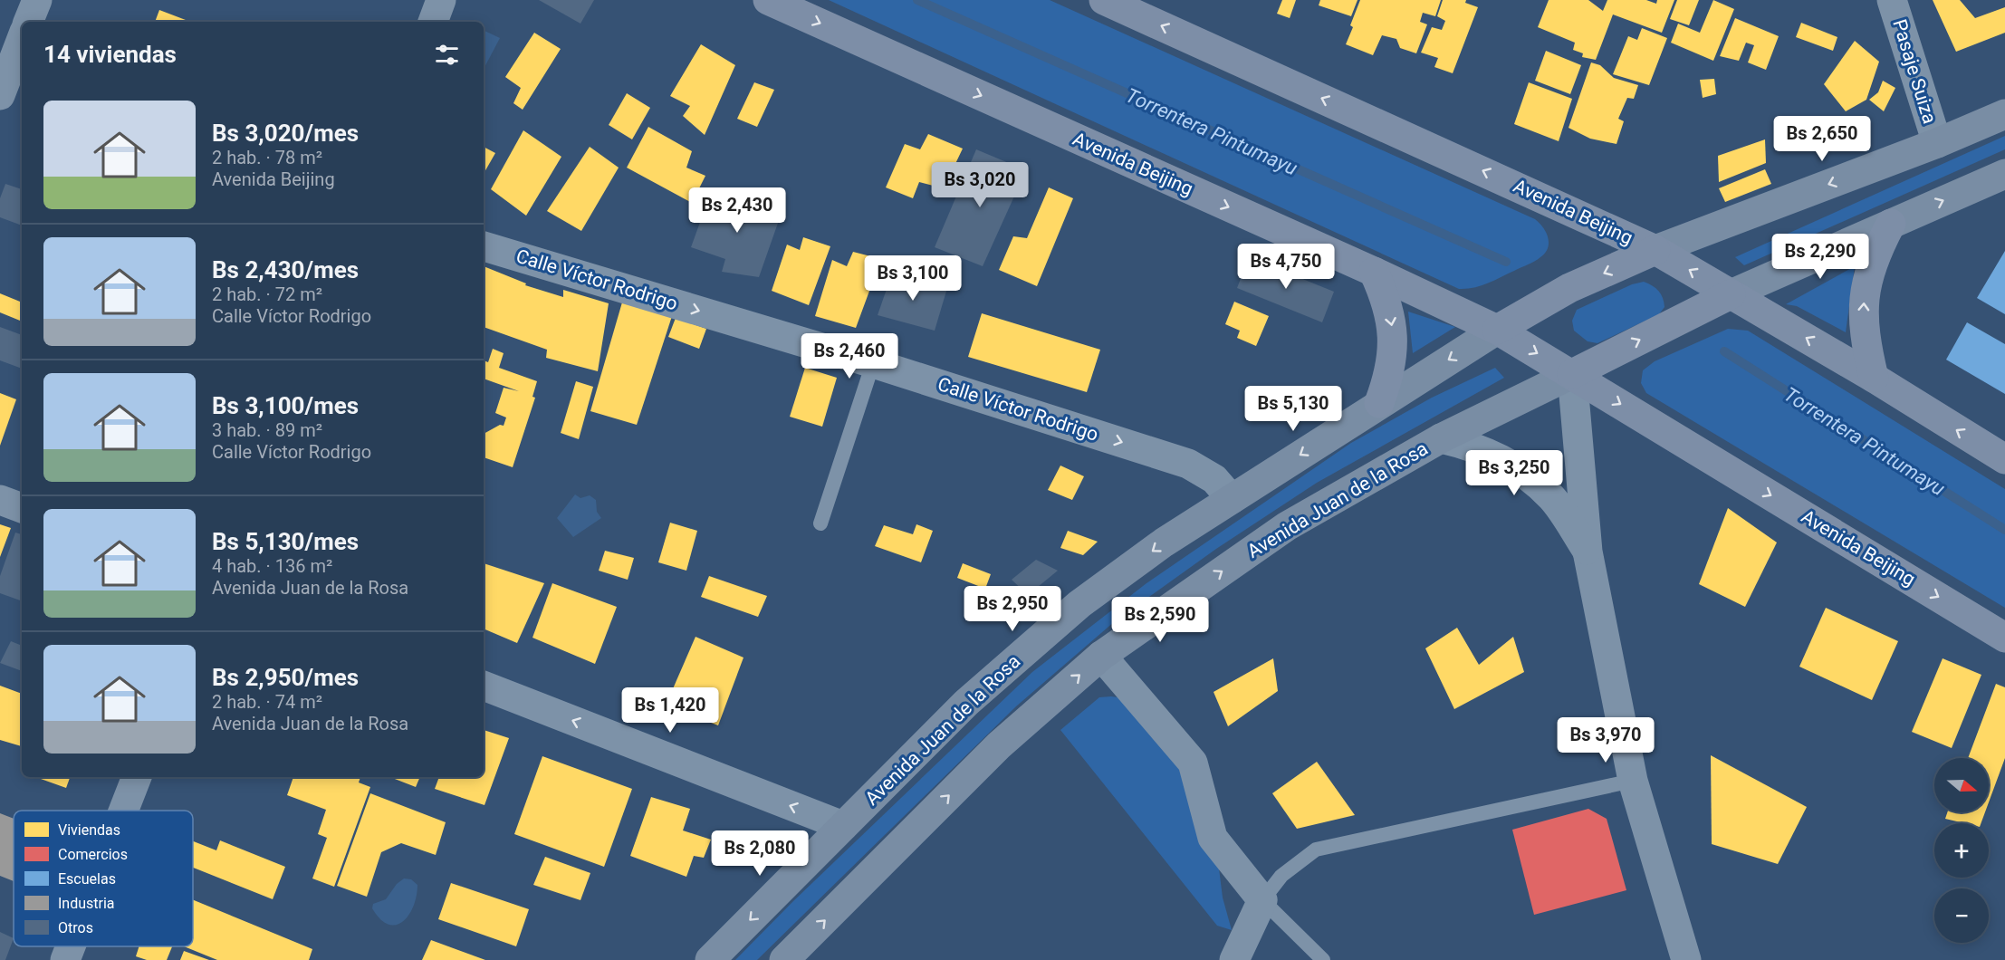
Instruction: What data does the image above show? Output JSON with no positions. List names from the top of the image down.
{
  "streets": {
    "main road": ["Avenida Beijing", "Avenida Juan de la Rosa"],
    "street": ["Pasaje Suiza", "Calle Víctor Rodrigo"]
  },
  "crossings": [
    ["Avenida Beijing", "Avenida Juan de la Rosa"],
    ["Calle Víctor Rodrigo", "Avenida Juan de la Rosa"]
  ],
  "one_way": ["Calle Víctor Rodrigo"],
  "water": ["Torrentera Pintumayu"],
  "legend": [
    "Viviendas",
    "Comercios",
    "Escuelas",
    "Industria",
    "Otros"
  ],
  "north": "right",
  "page": {
    "heading": "14 viviendas",
    "list": [
      {
        "name": "Bs 3,020/mes",
        "note": "2 hab. · 78 m² · Avenida Beijing"
      },
      {
        "name": "Bs 2,430/mes",
        "note": "2 hab. · 72 m² · Calle Víctor Rodrigo"
      },
      {
        "name": "Bs 3,100/mes",
        "note": "3 hab. · 89 m² · Calle Víctor Rodrigo"
      },
      {
        "name": "Bs 5,130/mes",
        "note": "4 hab. · 136 m² · Avenida Juan de la Rosa"
      },
      {
        "name": "Bs 2,950/mes",
        "note": "2 hab. · 74 m² · Avenida Juan de la Rosa"
      }
    ],
    "price": [
      "Bs 2,650",
      "Bs 3,020",
      "Bs 2,430",
      "Bs 2,290",
      "Bs 4,750",
      "Bs 3,100",
      "Bs 2,460",
      "Bs 5,130",
      "Bs 3,250",
      "Bs 2,950",
      "Bs 2,590",
      "Bs 1,420",
      "Bs 3,970",
      "Bs 2,080"
    ],
    "map_buttons": ["+", "−"]
  }
}
